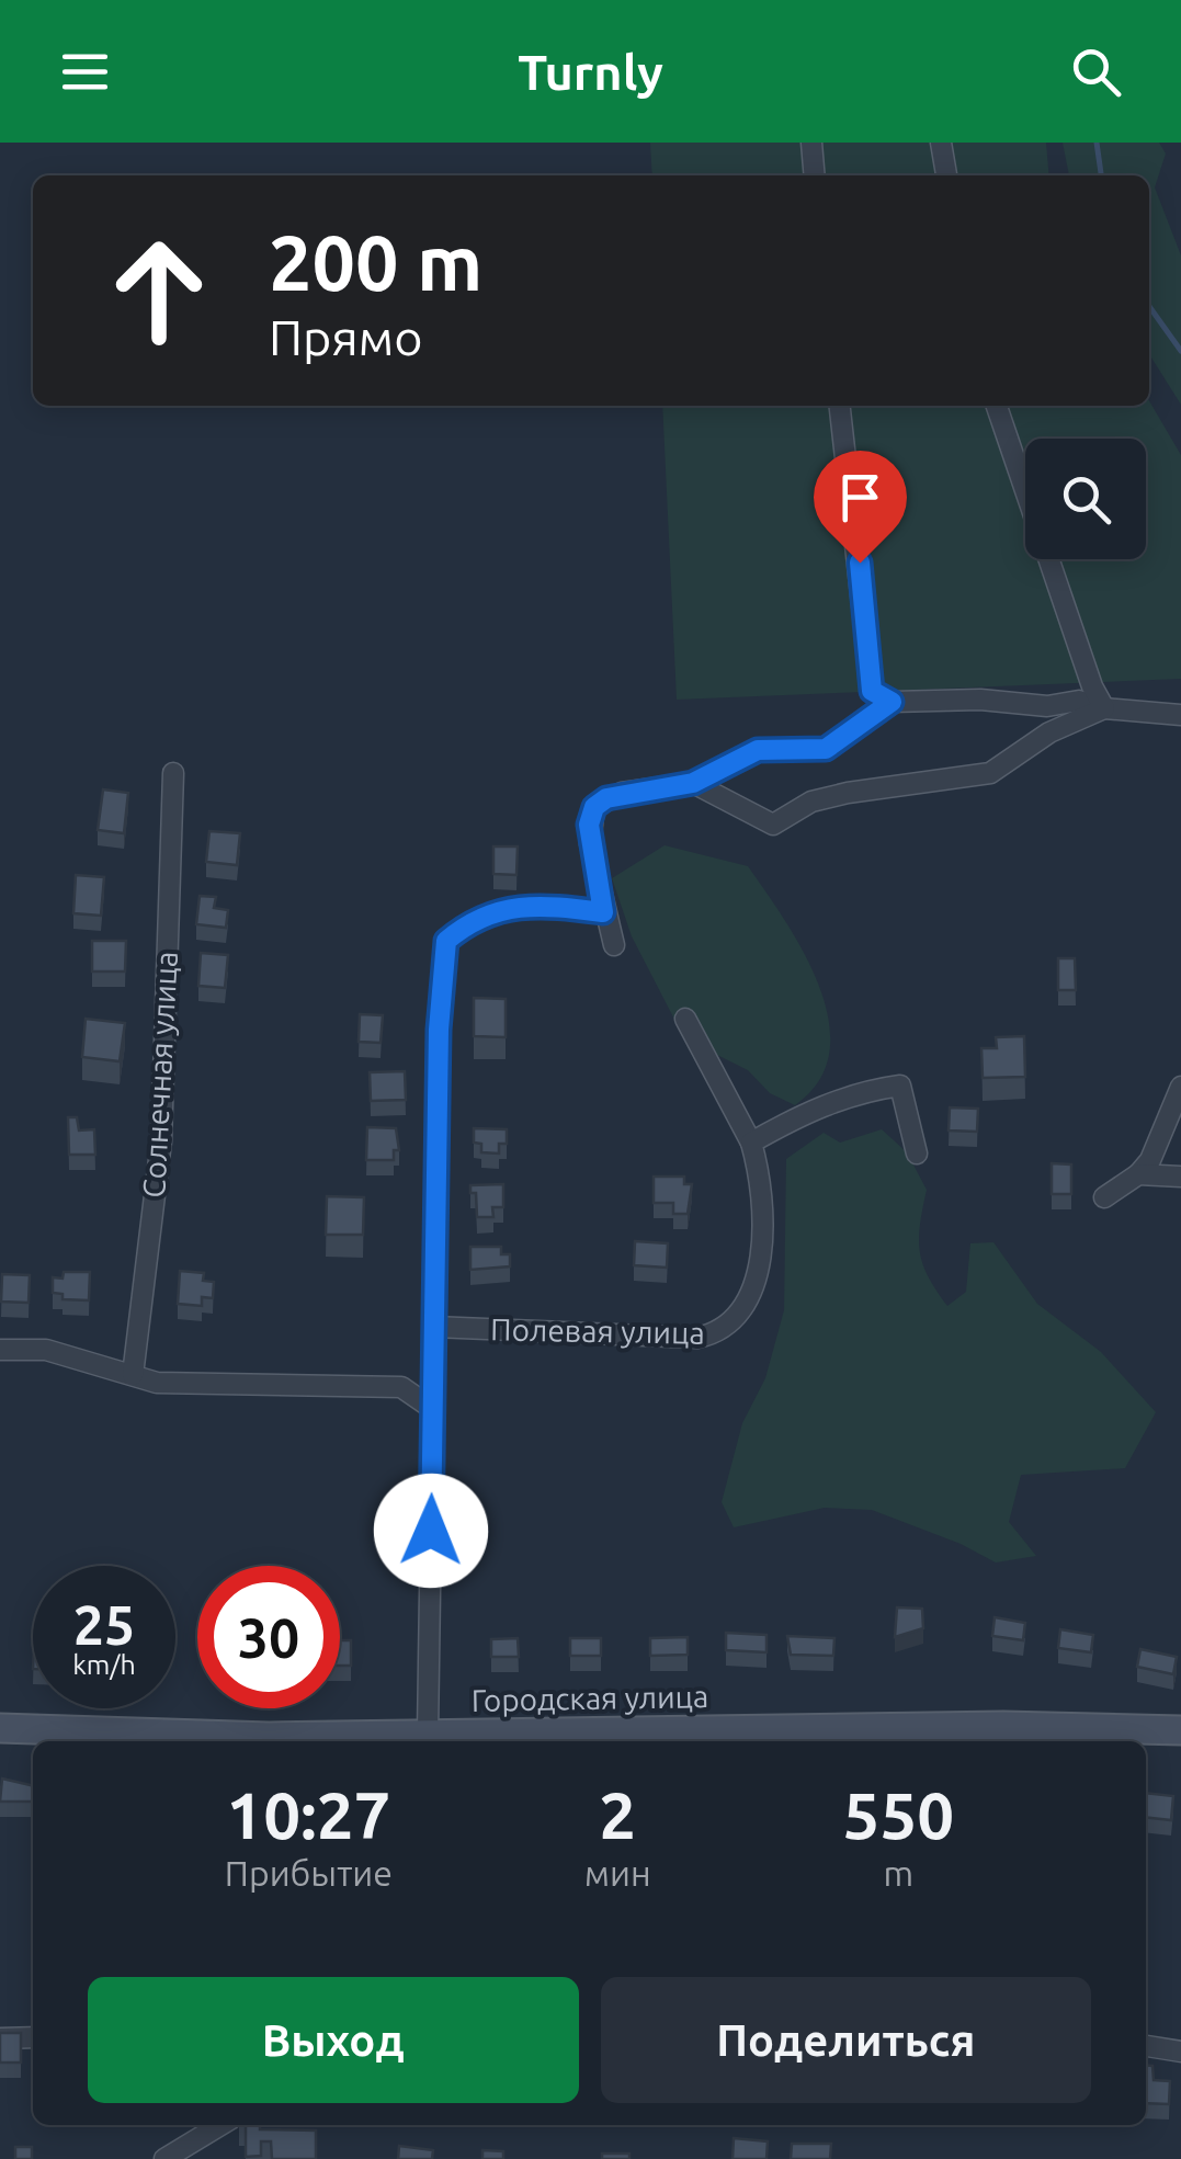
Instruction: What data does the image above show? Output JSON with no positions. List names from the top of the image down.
{
  "streets": {
    "main road": ["Городская улица"],
    "street": ["Солнечная улица", "Полевая улица"]
  },
  "page": {
    "header": "Turnly",
    "turn": ["200 m", "Прямо"],
    "speed": "25 km/h",
    "limit": "30",
    "eta": [
      "10:27",
      "Прибытие",
      "2",
      "мин",
      "550",
      "m"
    ],
    "buttons": ["Выход", "Поделиться"]
  }
}
